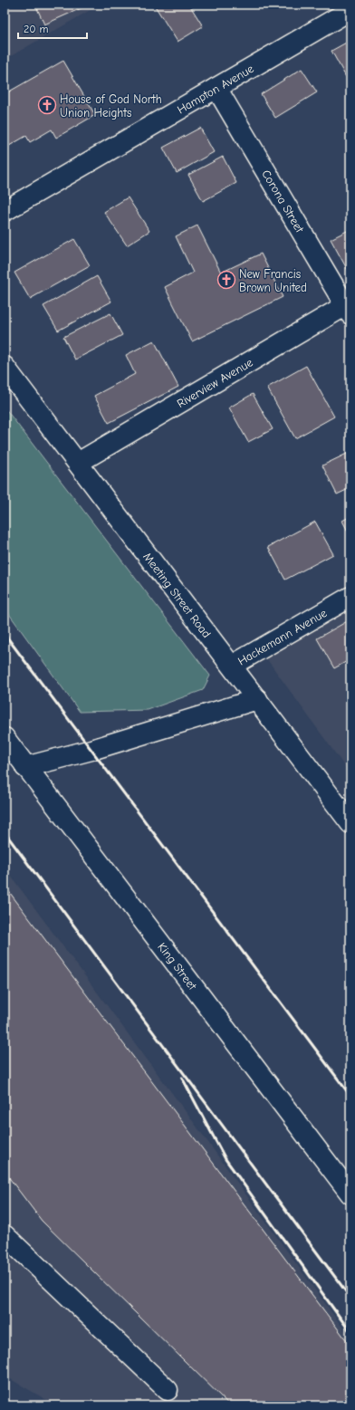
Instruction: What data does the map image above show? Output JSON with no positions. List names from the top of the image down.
{
  "streets": {
    "main road": [
      "Hampton Avenue",
      "Corona Street",
      "Riverview Avenue",
      "Meeting Street Road",
      "Hackemann Avenue",
      "King Street"
    ]
  },
  "crossings": [
    ["Hampton Avenue", "Corona Street"],
    ["Corona Street", "Riverview Avenue"],
    ["Riverview Avenue", "Meeting Street Road"],
    ["Meeting Street Road", "Hackemann Avenue"]
  ],
  "places": {
    "church": ["House of God North Union Heights", "New Francis Brown United"]
  },
  "scale_bar": "20 m"
}
